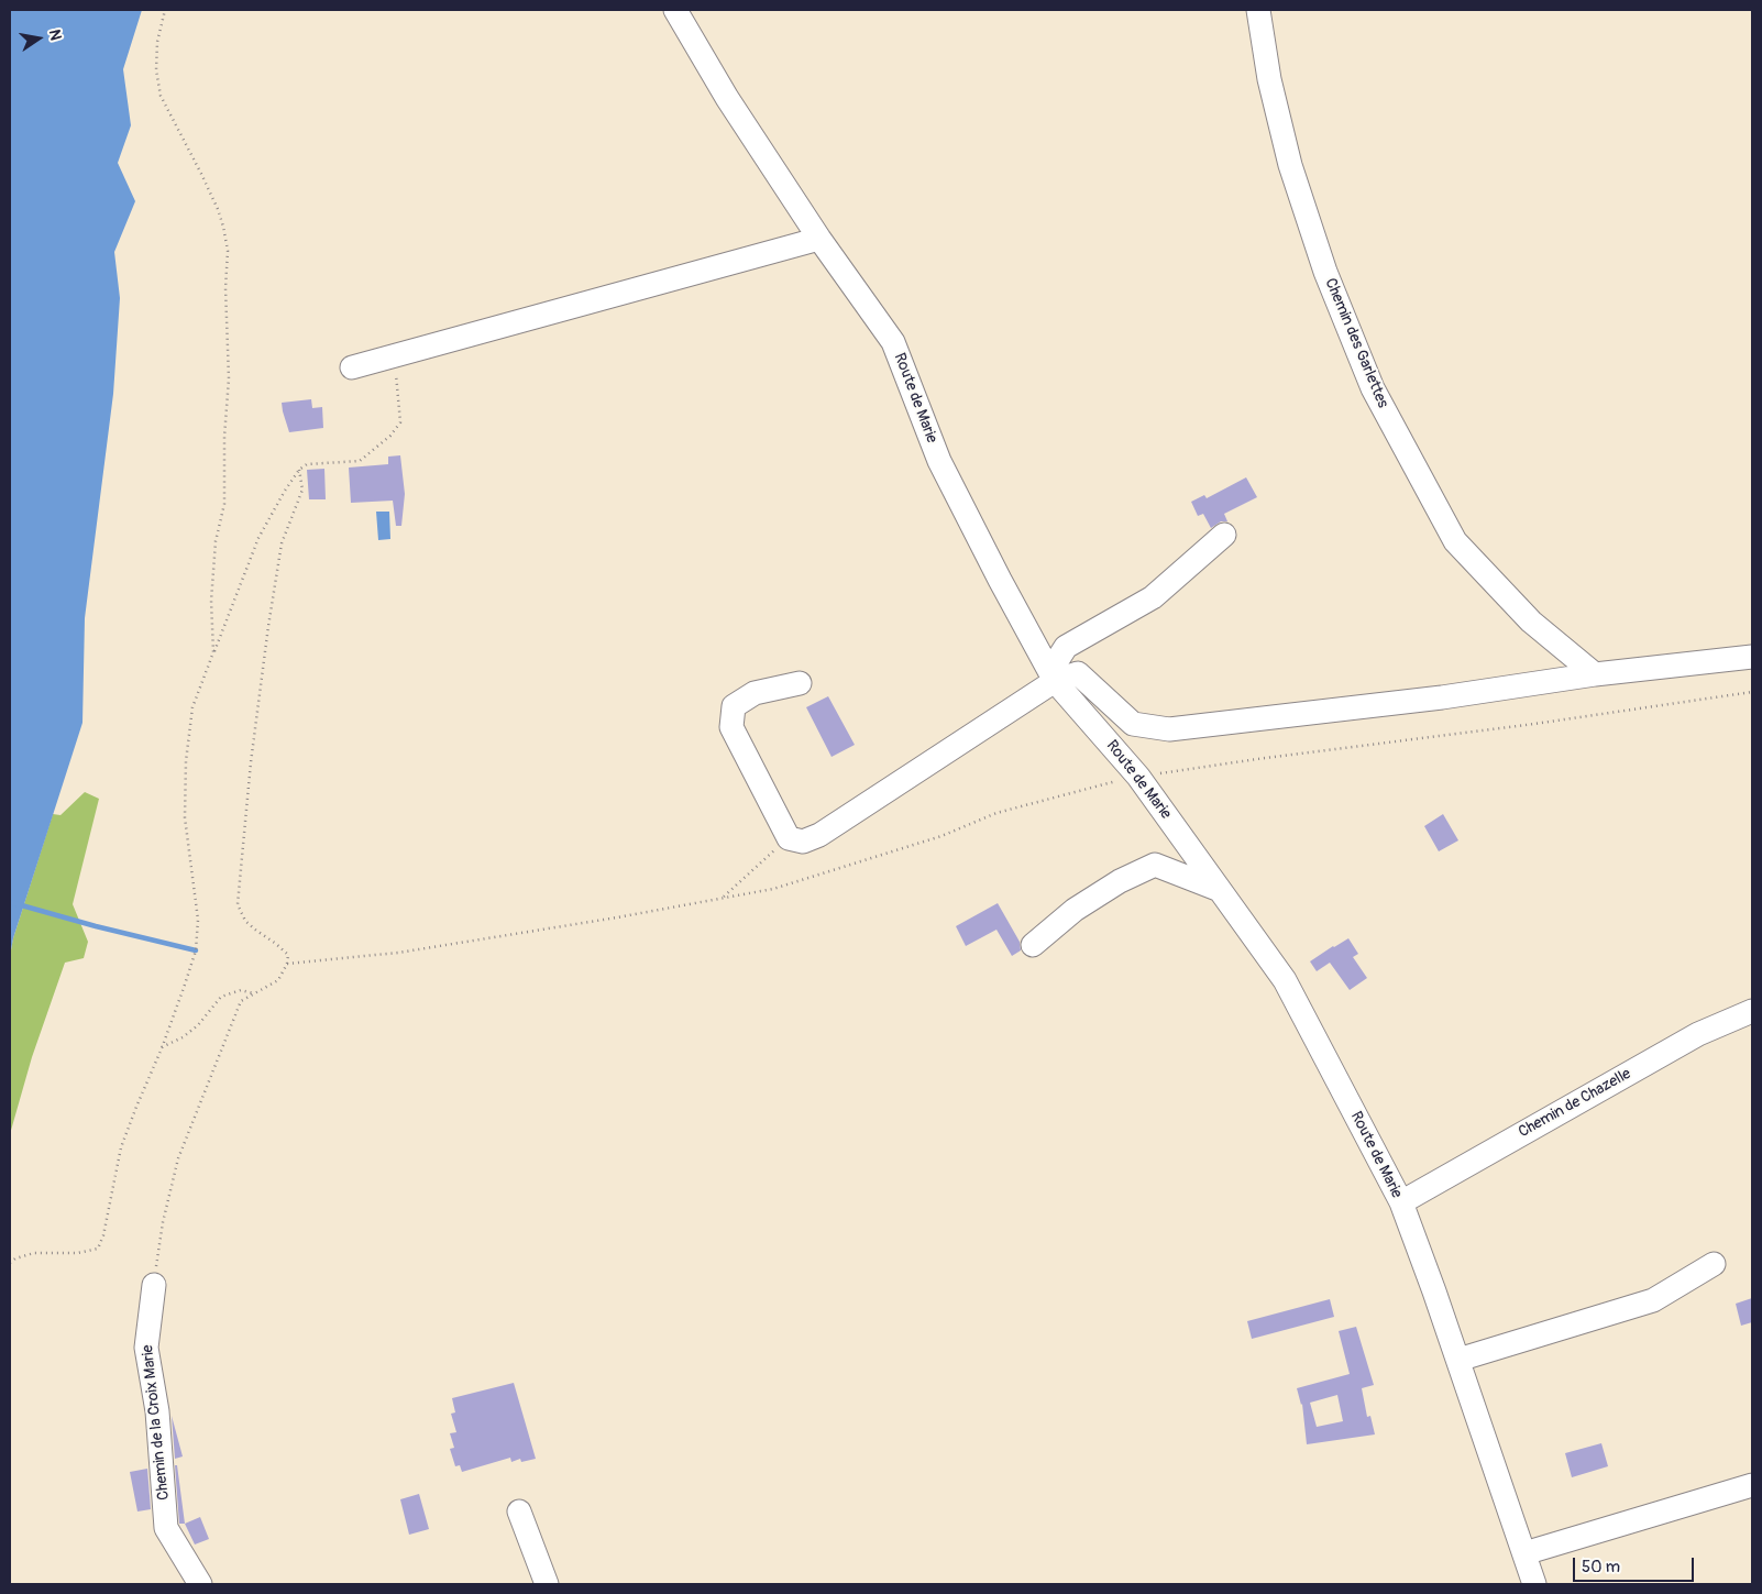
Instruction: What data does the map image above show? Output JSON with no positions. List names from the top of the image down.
{
  "streets": {
    "street": [
      "Chemin des Garlettes",
      "Route de Marie",
      "Chemin de Chazelle",
      "Chemin de la Croix Marie"
    ]
  },
  "crossings": [
    ["Route de Marie", "Chemin de Chazelle"]
  ],
  "scale_bar": "50 m",
  "north": "right"
}
